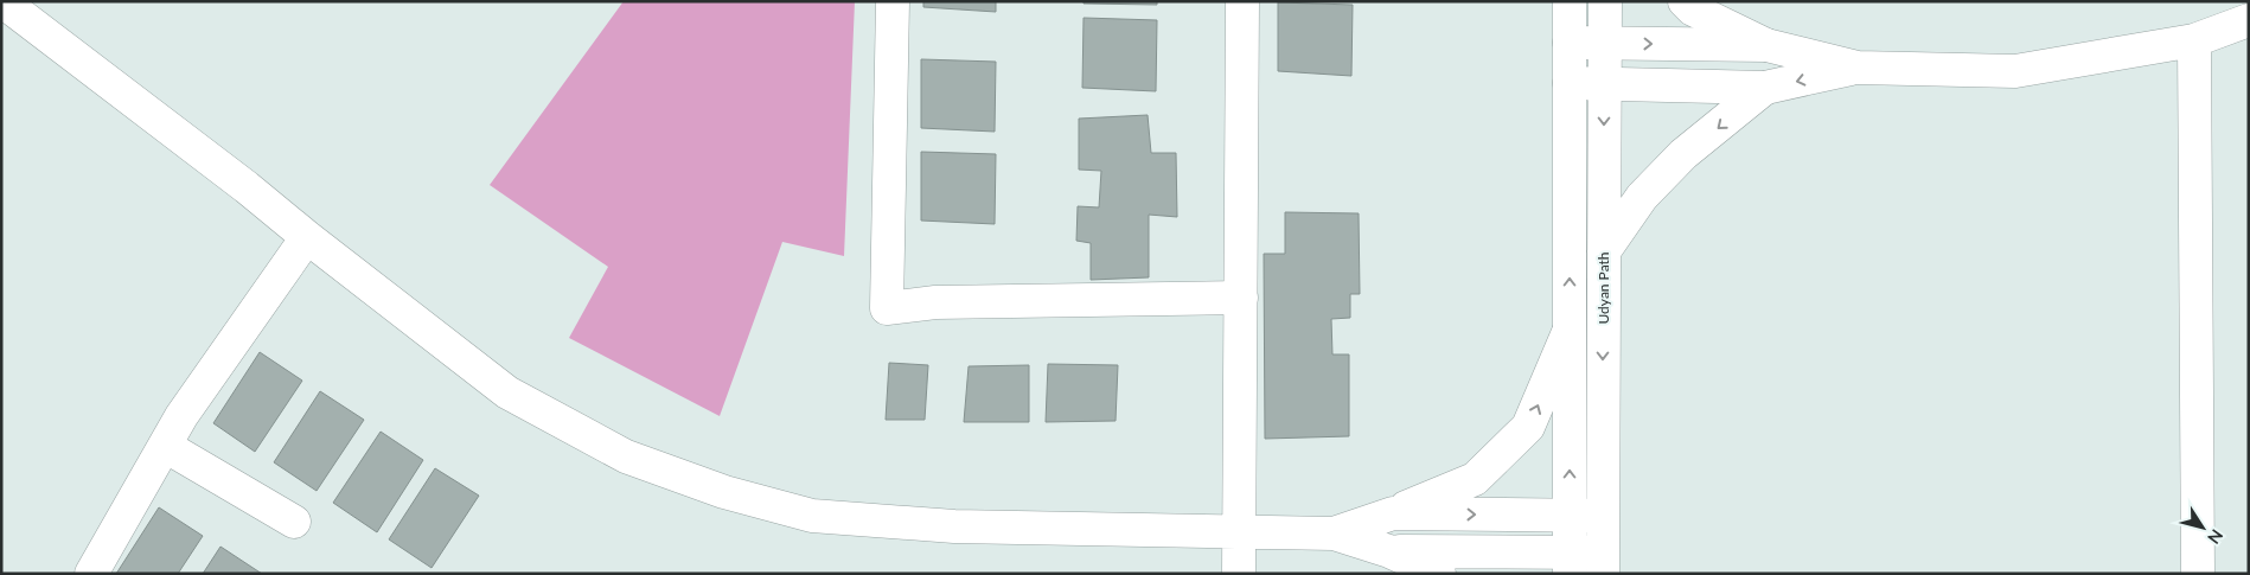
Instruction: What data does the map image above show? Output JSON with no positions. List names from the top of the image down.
{
  "streets": {
    "street": ["Udyan Path"]
  },
  "north": "bottom right"
}
